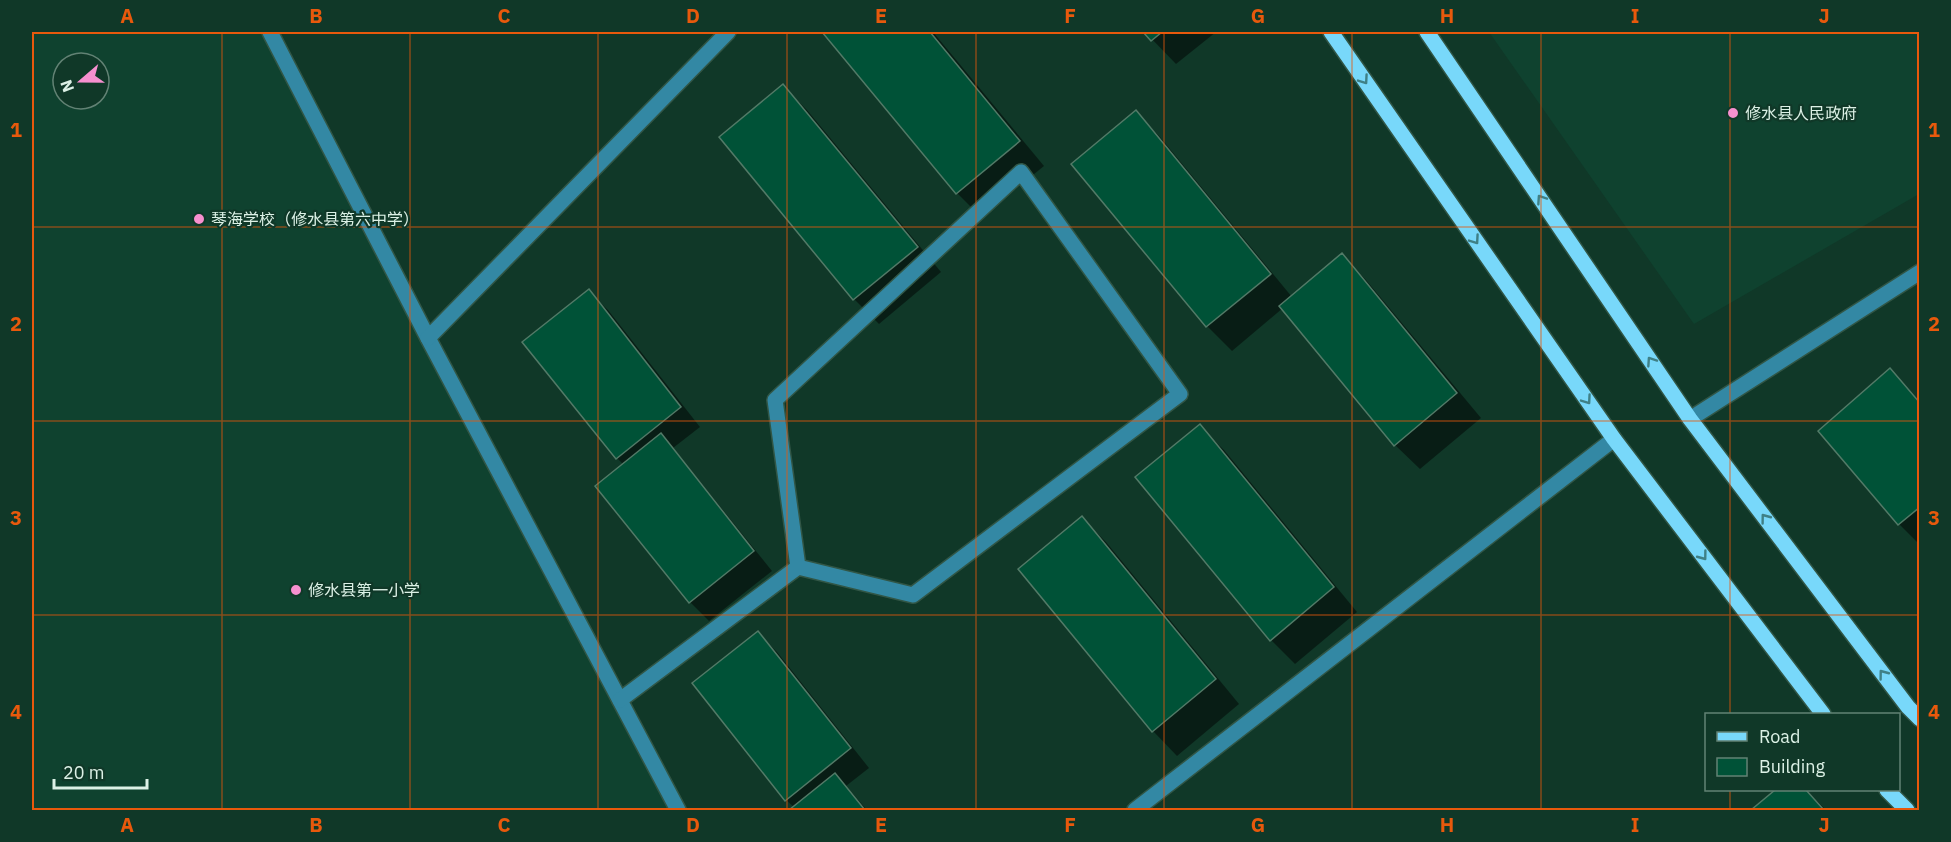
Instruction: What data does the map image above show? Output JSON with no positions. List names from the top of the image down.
{
  "places": ["修水县人民政府", "琴海学校（修水县第六中学）", "修水县第一小学"],
  "legend": ["Road", "Building"],
  "scale_bar": "20 m",
  "north": "left",
  "grid": {
    "columns": [
      "A",
      "B",
      "C",
      "D",
      "E",
      "F",
      "G",
      "H",
      "I",
      "J"
    ],
    "rows": [
      "1",
      "2",
      "3",
      "4"
    ]
  }
}
